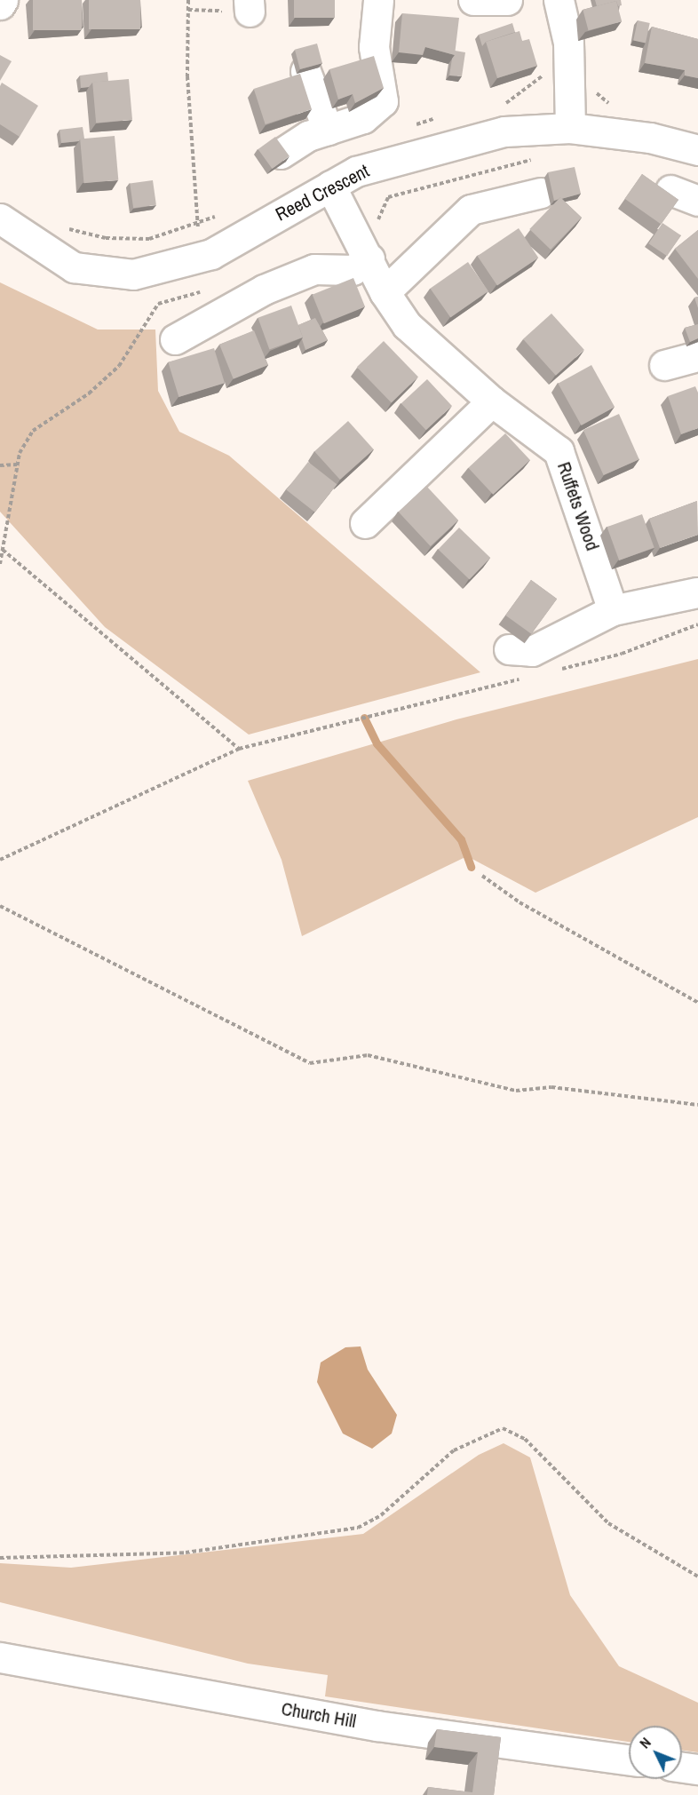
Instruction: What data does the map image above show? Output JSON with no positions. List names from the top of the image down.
{
  "streets": {
    "street": ["Reed Crescent", "Ruffets Wood", "Church Hill"]
  },
  "crossings": [
    ["Reed Crescent", "Ruffets Wood"]
  ],
  "north": "top left"
}
